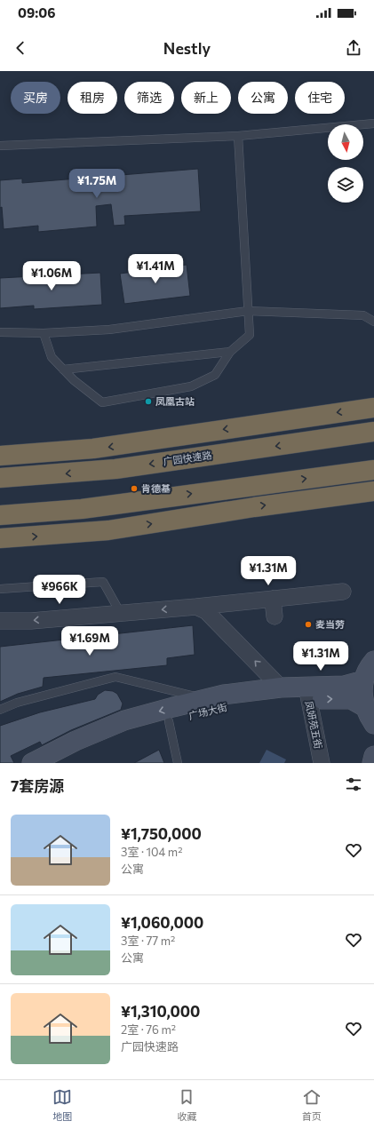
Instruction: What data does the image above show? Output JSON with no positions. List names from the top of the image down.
{
  "streets": {
    "highway": ["广园快速路"],
    "street": ["广场大街", "凤妍苑五街"]
  },
  "crossings": [
    ["广场大街", "凤妍苑五街"]
  ],
  "places": ["凤凰古站", "肯德基", "麦当劳"],
  "north": "bottom",
  "page": {
    "status": "09:06",
    "header": "Nestly",
    "chip": [
      "买房",
      "租房",
      "筛选",
      "新上",
      "公寓",
      "住宅"
    ],
    "price": [
      "¥1.75M",
      "¥1.41M",
      "¥1.06M",
      "¥1.31M",
      "¥966K",
      "¥1.69M",
      "¥1.31M"
    ],
    "heading": "7套房源",
    "list": [
      {
        "name": "¥1,750,000",
        "note": "3室 · 104 m² · 公寓"
      },
      {
        "name": "¥1,060,000",
        "note": "3室 · 77 m² · 公寓"
      },
      {
        "name": "¥1,310,000",
        "note": "2室 · 76 m² · 广园快速路"
      }
    ],
    "tabs": ["地图", "收藏", "首页"]
  }
}
